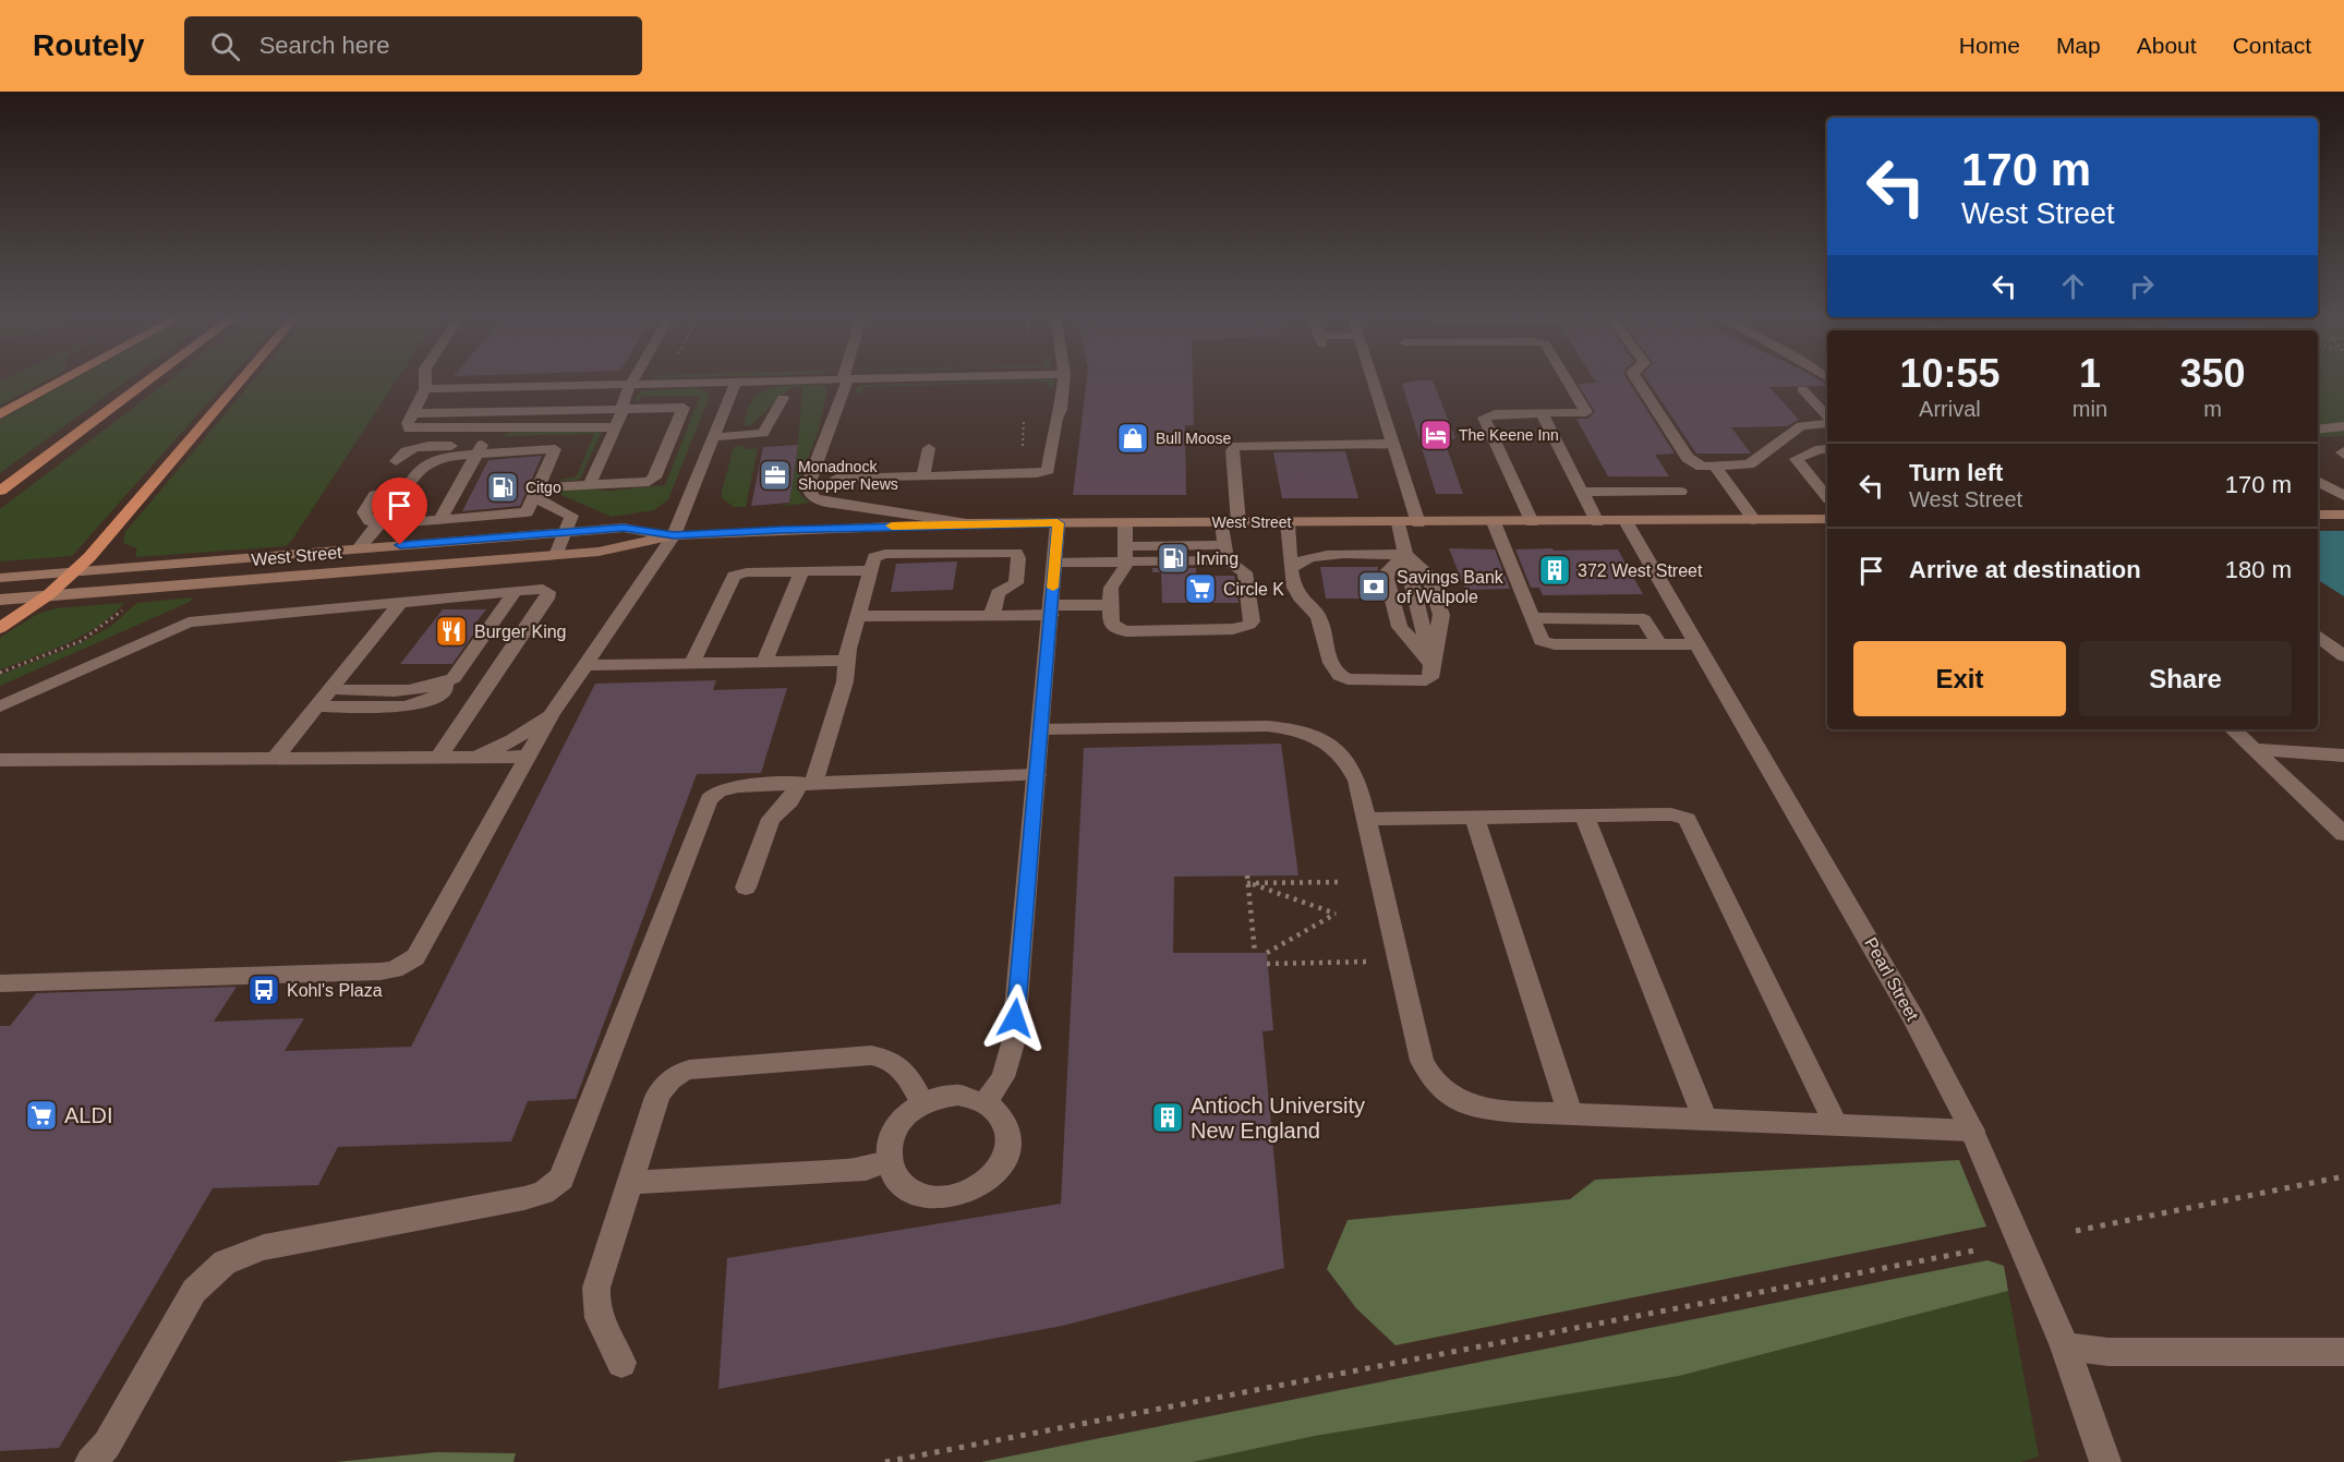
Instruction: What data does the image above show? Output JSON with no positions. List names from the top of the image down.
{
  "streets": {
    "street": ["West Street", "Pearl Street"]
  },
  "crossings": [
    ["West Street", "Pearl Street"]
  ],
  "places": {
    "hotel": ["The Keene Inn"],
    "shop": ["Bull Moose"],
    "office": ["Monadnock Shopper News"],
    "fuel station": ["Citgo", "Irving"],
    "building": ["372 West Street", "Antioch University New England"],
    "bank": ["Savings Bank of Walpole"],
    "supermarket": ["Circle K", "ALDI"],
    "restaurant": ["Burger King"],
    "bus stop": ["Kohl's Plaza"]
  },
  "page": {
    "header": "Routely",
    "search": "Search here",
    "nav": [
      "Home",
      "Map",
      "About",
      "Contact"
    ],
    "turn": ["170 m", "West Street"],
    "eta": [
      "10:55",
      "Arrival",
      "1",
      "min",
      "350",
      "m"
    ],
    "list": [
      {
        "name": "Turn left",
        "note": "West Street",
        "value": "170 m"
      },
      {
        "name": "Arrive at destination",
        "value": "180 m"
      }
    ],
    "buttons": ["Exit", "Share"]
  }
}
